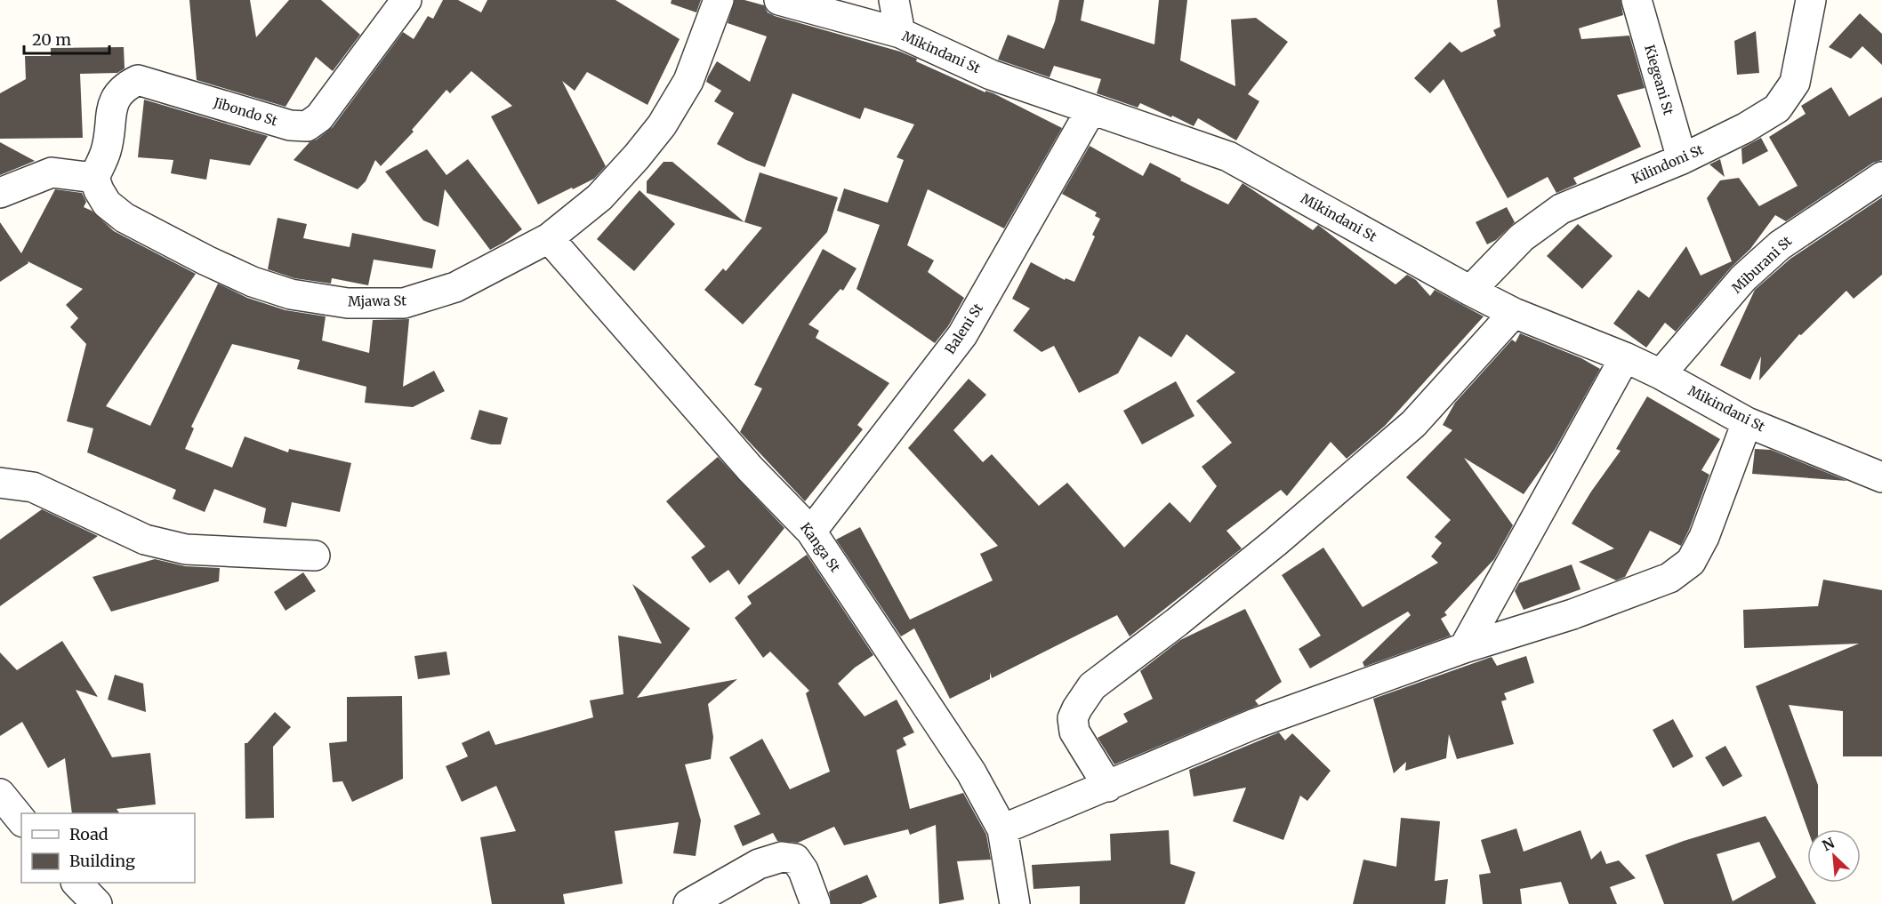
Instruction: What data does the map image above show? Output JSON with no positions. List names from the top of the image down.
{
  "streets": {
    "street": [
      "Mikindani St",
      "Kiegeani St",
      "Jibondo St",
      "Kilindoni St",
      "Miburani St",
      "Mjawa St",
      "Baleni St",
      "Kanga St"
    ]
  },
  "crossings": [
    ["Mikindani St", "Kilindoni St"],
    ["Mikindani St", "Miburani St"],
    ["Mikindani St", "Baleni St"],
    ["Kiegeani St", "Kilindoni St"],
    ["Jibondo St", "Mjawa St"],
    ["Mjawa St", "Kanga St"],
    ["Baleni St", "Kanga St"]
  ],
  "legend": ["Road", "Building"],
  "scale_bar": "20 m",
  "north": "top left"
}
